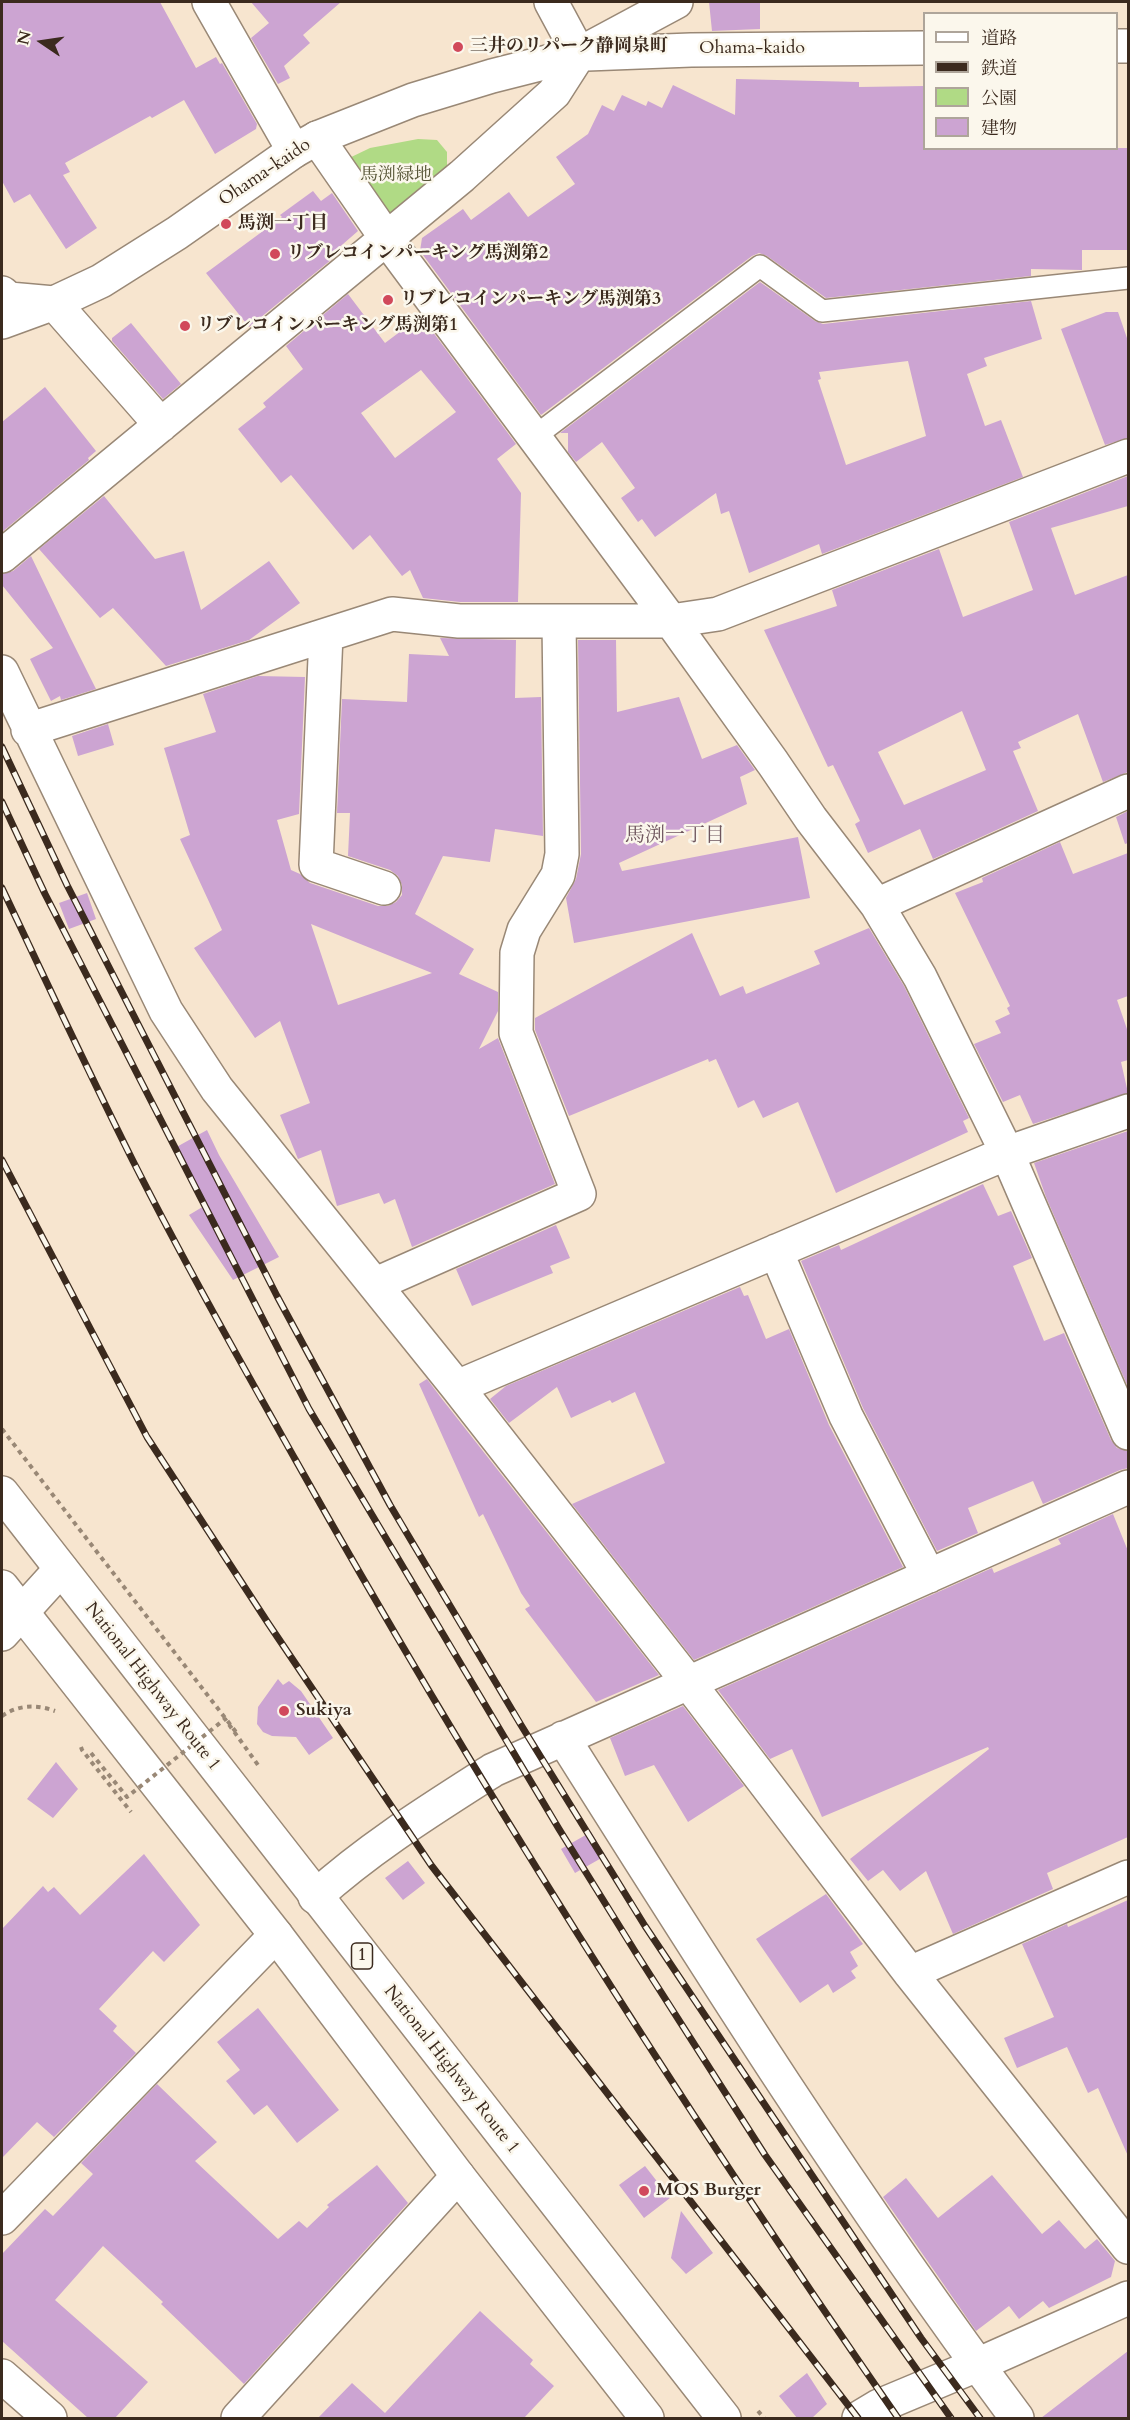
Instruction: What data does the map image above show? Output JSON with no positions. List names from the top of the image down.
{
  "streets": {
    "main road": ["Ohama-kaido", "National Highway Route 1", "1"]
  },
  "districts": ["馬渕一丁目"],
  "parks": ["馬渕緑地"],
  "places": [
    "三井のリパーク静岡泉町",
    "馬渕一丁目",
    "リブレコインパーキング馬渕第2",
    "リブレコインパーキング馬渕第3",
    "リブレコインパーキング馬渕第1",
    "Sukiya",
    "MOS Burger"
  ],
  "legend": [
    "道路",
    "鉄道",
    "公園",
    "建物"
  ],
  "north": "left"
}
